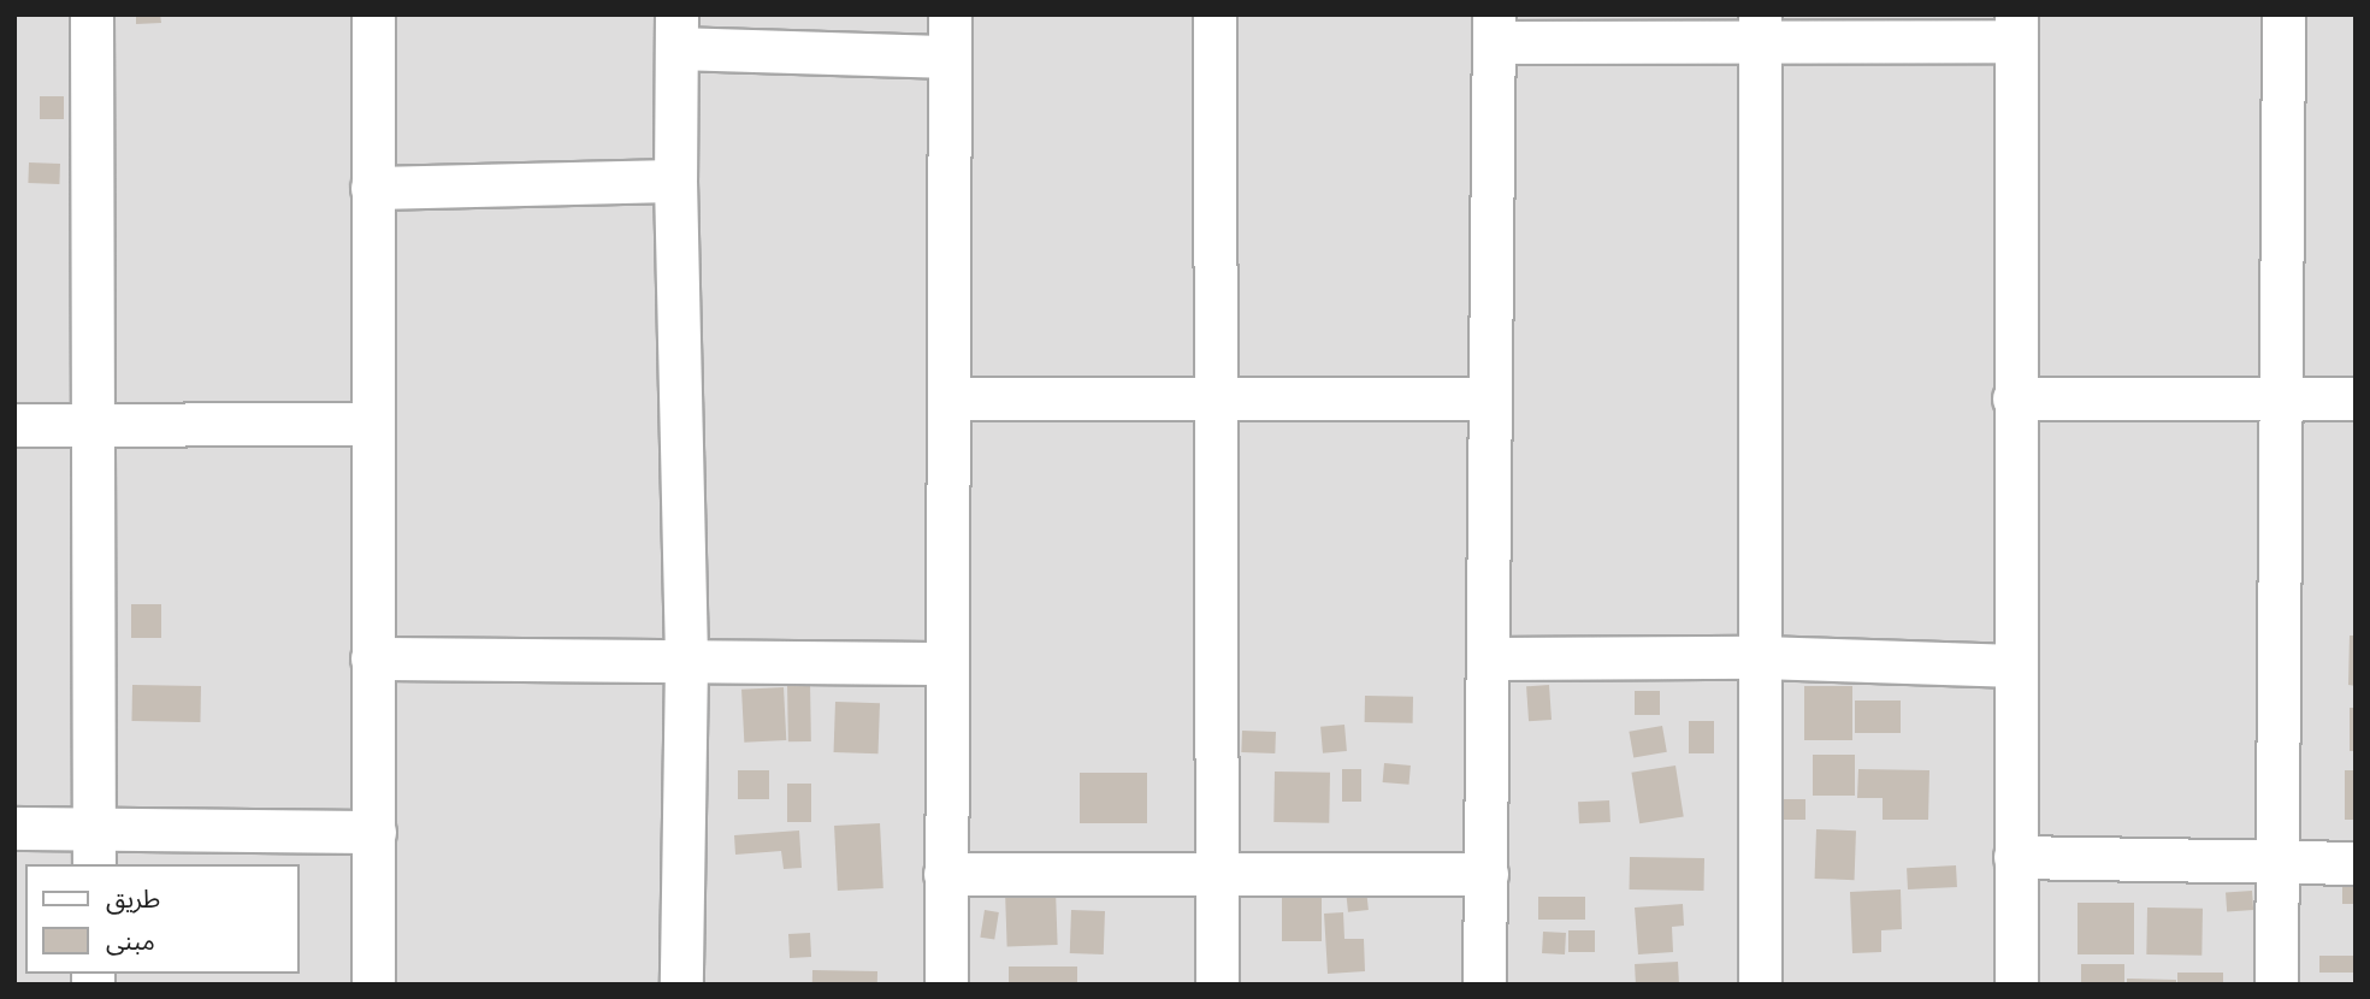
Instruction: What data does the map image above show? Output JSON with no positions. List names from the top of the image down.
{
  "legend": ["طريق", "مبنى"]
}
